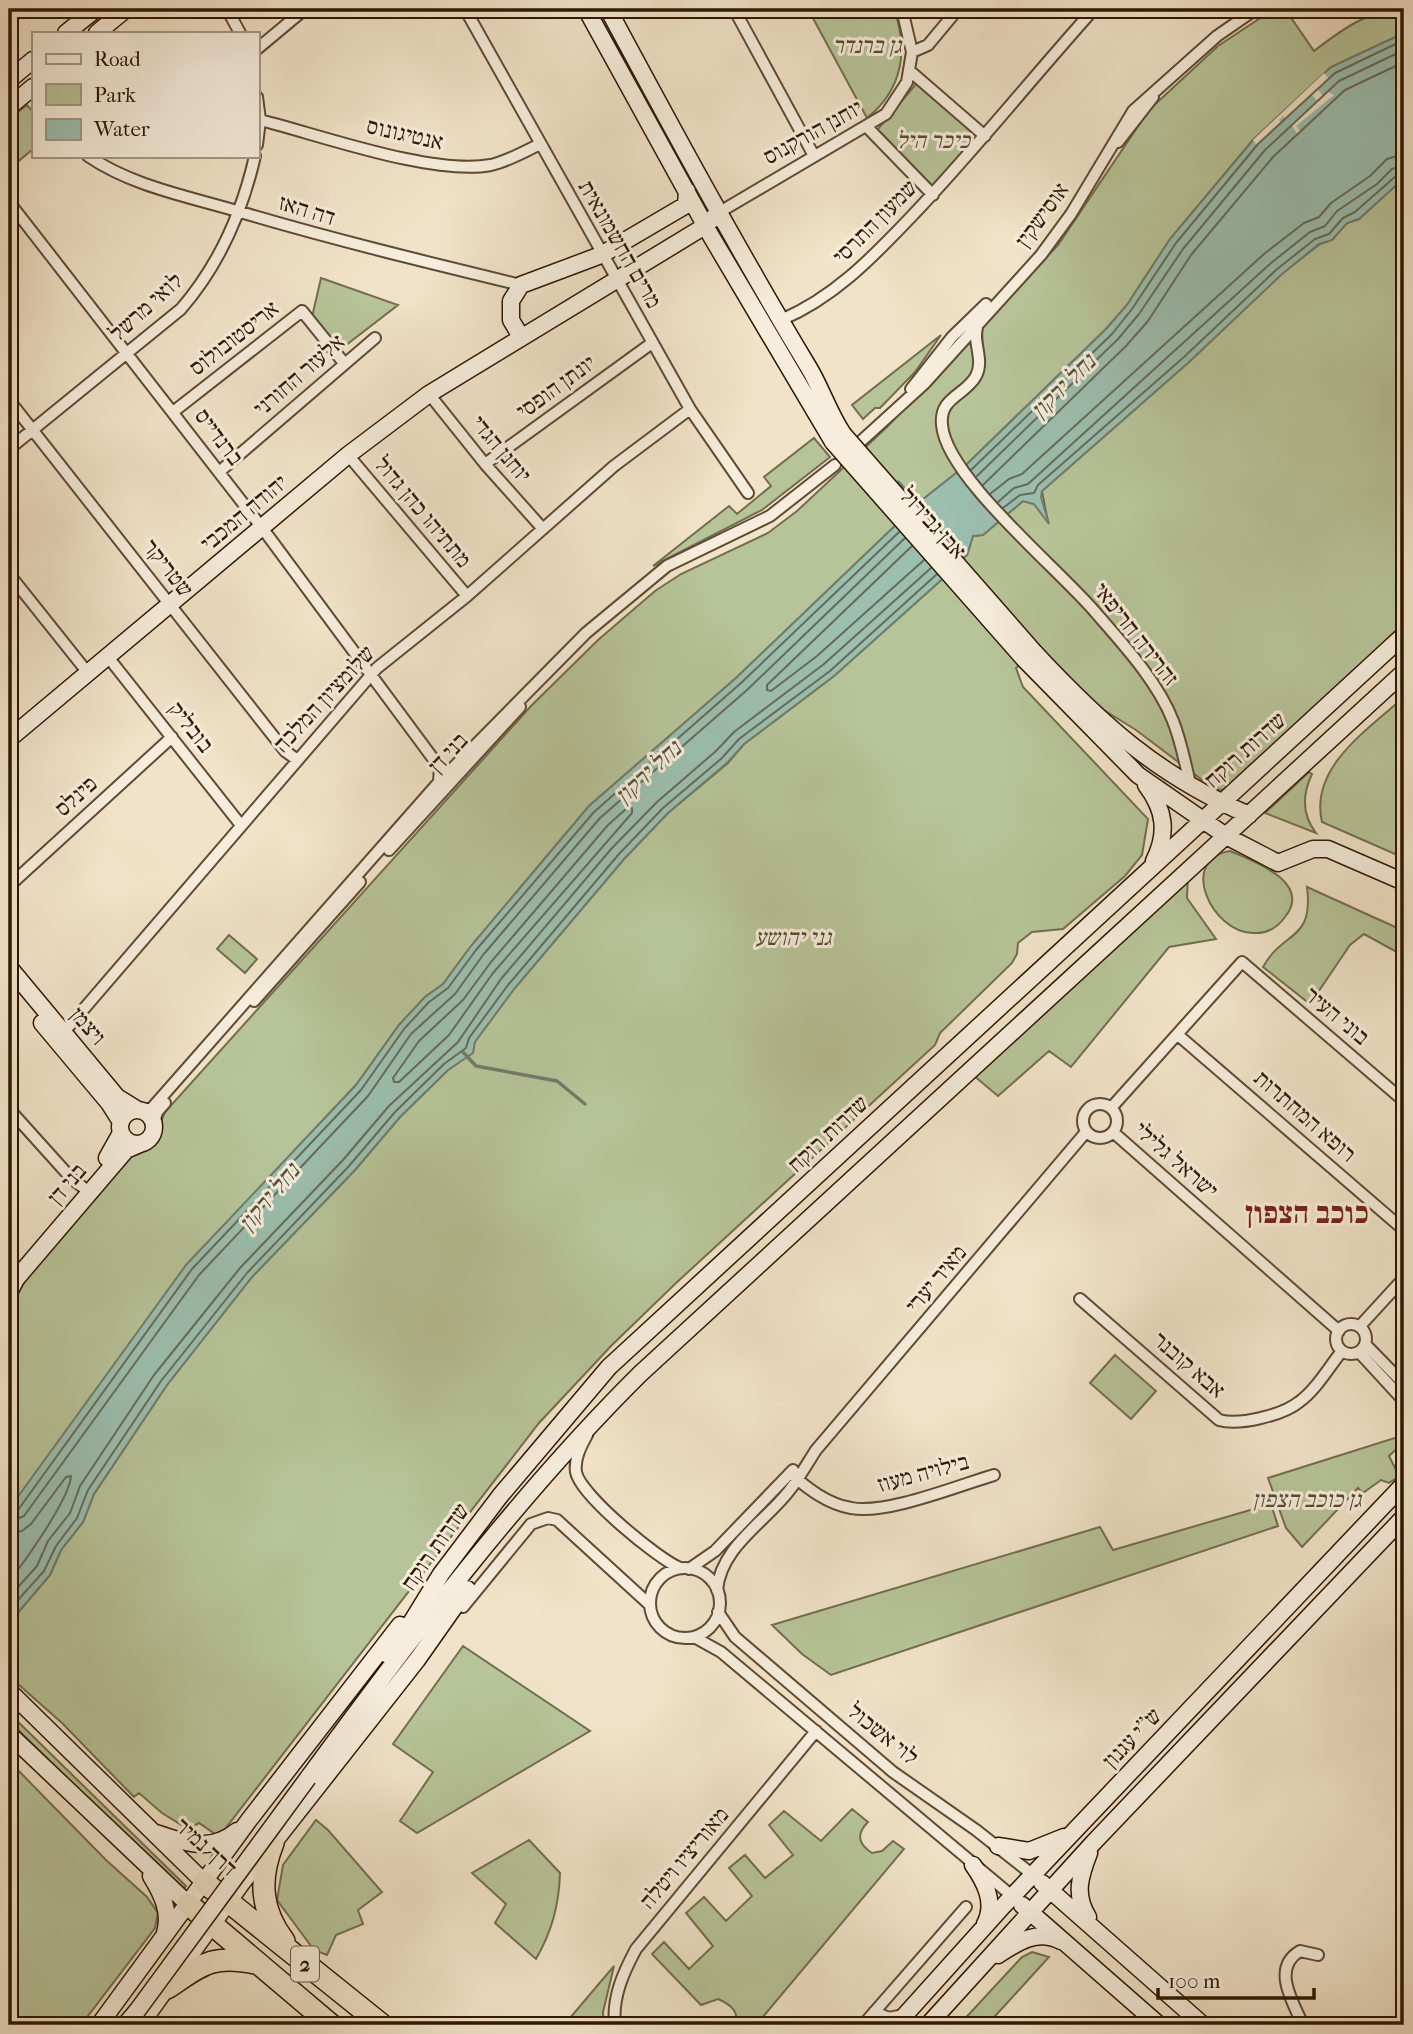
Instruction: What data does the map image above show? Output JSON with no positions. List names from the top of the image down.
{
  "streets": {
    "highway": ["דרך נמיר", "2"],
    "main road": [
      "יהודה המכבי",
      "אבן גבירול",
      "שדרות רוקח",
      "בני דן",
      "ויצמן",
      "ש''י עגנון"
    ],
    "street": [
      "יוחנן הורקנוס",
      "אנטיגונוס",
      "דה האז",
      "אוסישקין",
      "שמעון התרסי",
      "מרים החשמונאית",
      "לואי מרשל",
      "אריסטובולוס",
      "אלעזר החורני",
      "יונתן הופסי",
      "ברנדייס",
      "יוחנן הגדי",
      "מתתיהו כהן גדול",
      "שטריקר",
      "זהרירה חריפאי",
      "שלומציון המלכה",
      "בובליק",
      "פינלס",
      "בוני העיר",
      "רופא המחתרות",
      "ישראל גלילי",
      "מאיר יערי",
      "אבא קובנר",
      "בילויה מעוז",
      "לוי אשכול",
      "מאוריציו ויטלה"
    ]
  },
  "crossings": [
    ["יוחנן הורקנוס", "יהודה המכבי"],
    ["יוחנן הורקנוס", "אבן גבירול"],
    ["אנטיגונוס", "מרים החשמונאית"],
    ["דה האז", "לואי מרשל"],
    ["שמעון התרסי", "אבן גבירול"],
    ["מרים החשמונאית", "יונתן הופסי"],
    ["מרים החשמונאית", "יהודה המכבי"],
    ["מרים החשמונאית", "שלומציון המלכה"],
    ["לואי מרשל", "ברנדייס"],
    ["לואי מרשל", "שטריקר"],
    ["אריסטובולוס", "אלעזר החורני"],
    ["אריסטובולוס", "ברנדייס"],
    ["אלעזר החורני", "ברנדייס"],
    ["יונתן הופסי", "יוחנן הגדי"],
    ["ברנדייס", "יהודה המכבי"],
    ["ברנדייס", "שלומציון המלכה"],
    ["ברנדייס", "בני דן"],
    ["יוחנן הגדי", "יהודה המכבי"],
    ["יוחנן הגדי", "שלומציון המלכה"],
    ["מתתיהו כהן גדול", "יהודה המכבי"],
    ["מתתיהו כהן גדול", "שלומציון המלכה"],
    ["יהודה המכבי", "אבן גבירול"],
    ["יהודה המכבי", "שטריקר"],
    ["יהודה המכבי", "בובליק"],
    ["אבן גבירול", "זהרירה חריפאי"],
    ["אבן גבירול", "שדרות רוקח"],
    ["שטריקר", "שלומציון המלכה"],
    ["שלומציון המלכה", "בובליק"],
    ["שלומציון המלכה", "ויצמן"],
    ["בובליק", "פינלס"],
    ["בני דן", "ויצמן"],
    ["בוני העיר", "רופא המחתרות"],
    ["ישראל גלילי", "מאיר יערי"],
    ["ישראל גלילי", "אבא קובנר"],
    ["מאיר יערי", "בילויה מעוז"],
    ["מאיר יערי", "לוי אשכול"],
    ["לוי אשכול", "ש''י עגנון"],
    ["לוי אשכול", "מאוריציו ויטלה"]
  ],
  "districts": ["כוכב הצפון"],
  "water": ["נחל ירקון"],
  "parks": [
    "גן ברנדר",
    "כיכר היל",
    "גני יהושע",
    "גן כוכב הצפון"
  ],
  "legend": ["Road", "Park", "Water"],
  "scale_bar": "100 m"
}
